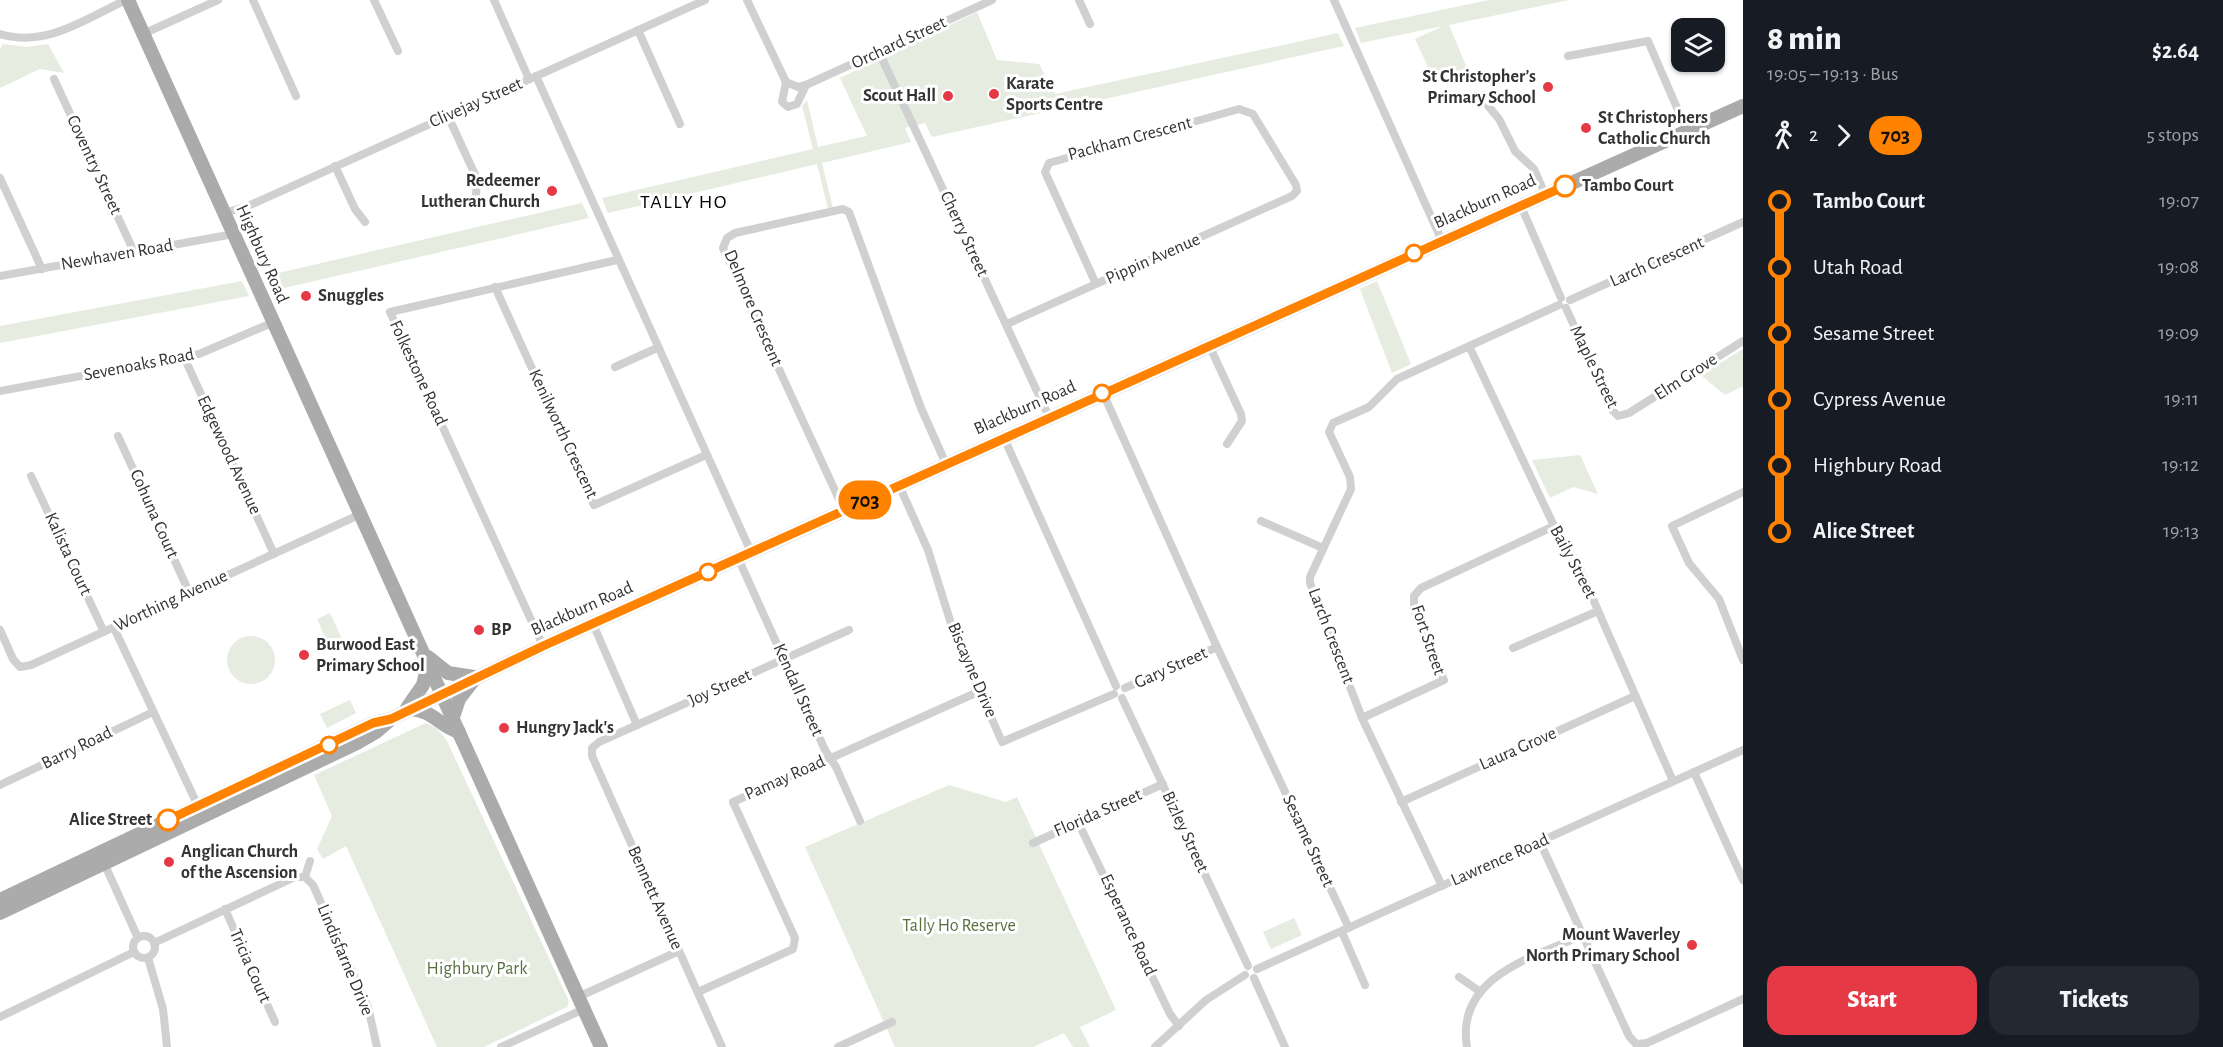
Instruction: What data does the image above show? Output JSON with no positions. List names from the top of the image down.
{
  "streets": {
    "main road": ["Blackburn Road", "Highbury Road"],
    "street": [
      "Orchard Street",
      "Clivejay Street",
      "Packham Crescent",
      "Coventry Street",
      "Cherry Street",
      "Newhaven Road",
      "Pippin Avenue",
      "Larch Crescent",
      "Delmore Crescent",
      "Sevenoaks Road",
      "Maple Street",
      "Folkestone Road",
      "Elm Grove",
      "Kenilworth Crescent",
      "Edgewood Avenue",
      "Cohuna Court",
      "Kalista Court",
      "Baily Street",
      "Worthing Avenue",
      "Fort Street",
      "Gary Street",
      "Biscayne Drive",
      "Joy Street",
      "Kendall Street",
      "Barry Road",
      "Laura Grove",
      "Pamay Road",
      "Florida Street",
      "Bizley Street",
      "Sesame Street",
      "Lawrence Road",
      "Bennett Avenue",
      "Esperance Road",
      "Lindisfarne Drive",
      "Tricia Court"
    ]
  },
  "crossings": [
    ["Orchard Street", "Cherry Street"],
    ["Clivejay Street", "Highbury Road"],
    ["Clivejay Street", "Kendall Street"],
    ["Packham Crescent", "Pippin Avenue"],
    ["Coventry Street", "Newhaven Road"],
    ["Blackburn Road", "Cherry Street"],
    ["Blackburn Road", "Highbury Road"],
    ["Blackburn Road", "Delmore Crescent"],
    ["Blackburn Road", "Maple Street"],
    ["Blackburn Road", "Folkestone Road"],
    ["Blackburn Road", "Biscayne Drive"],
    ["Blackburn Road", "Kendall Street"],
    ["Blackburn Road", "Bizley Street"],
    ["Blackburn Road", "Sesame Street"],
    ["Cherry Street", "Pippin Avenue"],
    ["Highbury Road", "Newhaven Road"],
    ["Highbury Road", "Sevenoaks Road"],
    ["Highbury Road", "Worthing Avenue"],
    ["Larch Crescent", "Maple Street"],
    ["Larch Crescent", "Baily Street"],
    ["Larch Crescent", "Fort Street"],
    ["Larch Crescent", "Laura Grove"],
    ["Larch Crescent", "Lawrence Road"],
    ["Sevenoaks Road", "Edgewood Avenue"],
    ["Maple Street", "Elm Grove"],
    ["Folkestone Road", "Kenilworth Crescent"],
    ["Folkestone Road", "Kendall Street"],
    ["Kenilworth Crescent", "Kendall Street"],
    ["Edgewood Avenue", "Worthing Avenue"],
    ["Cohuna Court", "Worthing Avenue"],
    ["Kalista Court", "Worthing Avenue"],
    ["Baily Street", "Fort Street"],
    ["Baily Street", "Laura Grove"],
    ["Baily Street", "Lawrence Road"],
    ["Gary Street", "Biscayne Drive"],
    ["Gary Street", "Bizley Street"],
    ["Gary Street", "Sesame Street"],
    ["Biscayne Drive", "Pamay Road"],
    ["Biscayne Drive", "Bizley Street"],
    ["Joy Street", "Kendall Street"],
    ["Joy Street", "Bennett Avenue"],
    ["Kendall Street", "Pamay Road"],
    ["Pamay Road", "Bennett Avenue"],
    ["Florida Street", "Bizley Street"],
    ["Florida Street", "Esperance Road"],
    ["Bizley Street", "Lawrence Road"],
    ["Sesame Street", "Lawrence Road"],
    ["Lawrence Road", "Esperance Road"]
  ],
  "districts": ["TALLY HO"],
  "parks": ["Tally Ho Reserve", "Highbury Park"],
  "places": [
    "St Christopher’s Primary School",
    "Karate Sports Centre",
    "Scout Hall",
    "St Christophers Catholic Church",
    "Tambo Court",
    "Redeemer Lutheran Church",
    "Snuggles",
    "BP",
    "Burwood East Primary School",
    "Hungry Jack's",
    "Alice Street",
    "Anglican Church of the Ascension",
    "Mount Waverley North Primary School"
  ],
  "lines": ["bus line 703"],
  "page": {
    "on_map": "703",
    "heading": ["8 min", "19:05 – 19:13 · Bus", "$2.64"],
    "legs": ["2", "703", "5 stops"],
    "list": [
      {
        "name": "Tambo Court",
        "value": "19:07"
      },
      {
        "name": "Utah Road",
        "value": "19:08"
      },
      {
        "name": "Sesame Street",
        "value": "19:09"
      },
      {
        "name": "Cypress Avenue",
        "value": "19:11"
      },
      {
        "name": "Highbury Road",
        "value": "19:12"
      },
      {
        "name": "Alice Street",
        "value": "19:13"
      }
    ],
    "buttons": ["Start", "Tickets"]
  }
}
